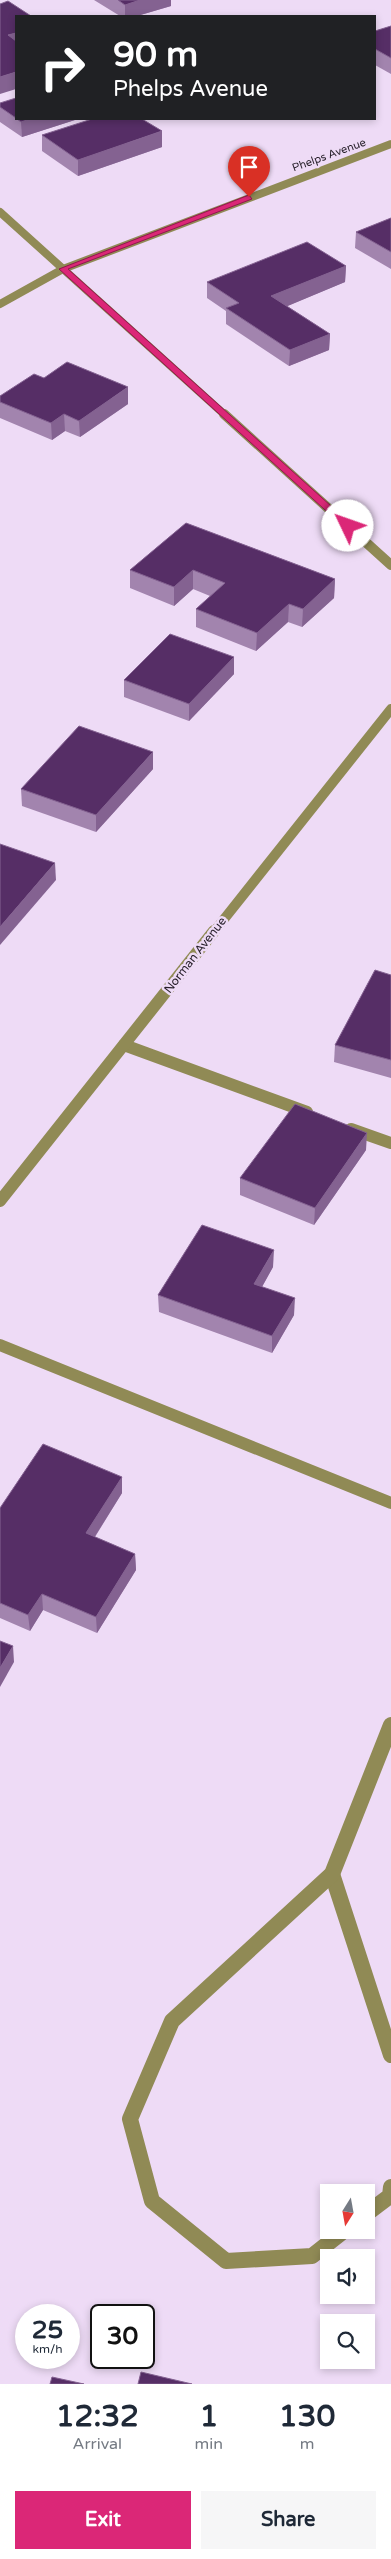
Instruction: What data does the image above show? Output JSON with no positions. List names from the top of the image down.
{
  "streets": {
    "street": ["Phelps Avenue", "Norman Avenue"]
  },
  "north": "bottom",
  "page": {
    "turn": ["90 m", "Phelps Avenue"],
    "speed": "25 km/h",
    "limit": "30",
    "eta": [
      "12:32",
      "Arrival",
      "1",
      "min",
      "130",
      "m"
    ],
    "buttons": ["Exit", "Share"]
  }
}
